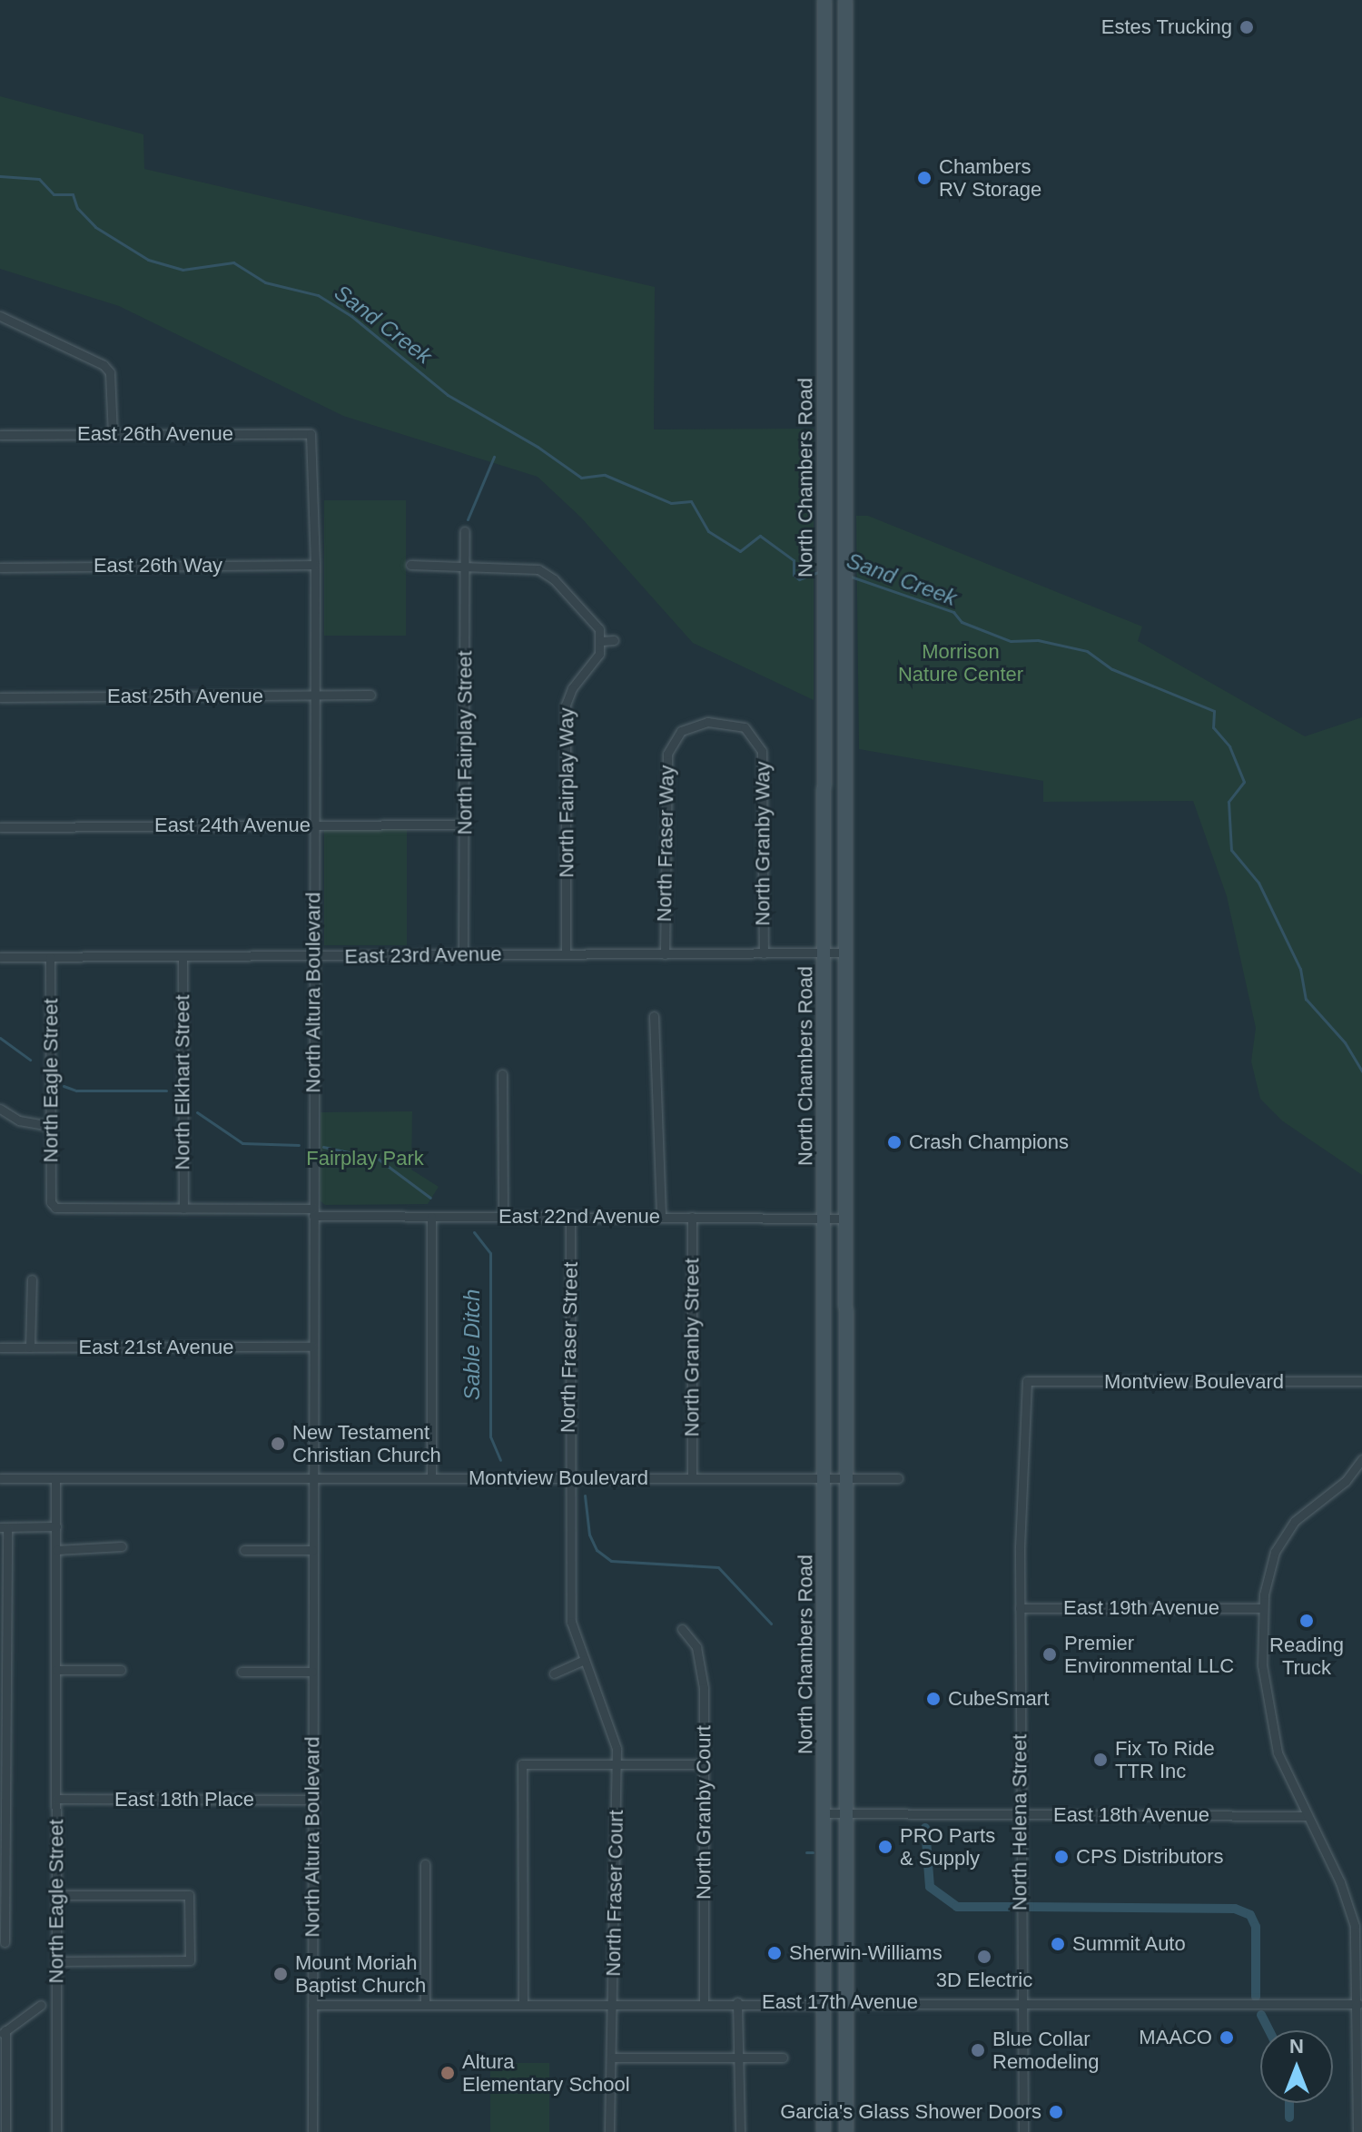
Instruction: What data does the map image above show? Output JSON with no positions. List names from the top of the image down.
{
  "streets": {
    "main road": ["North Chambers Road"],
    "street": [
      "East 26th Avenue",
      "East 26th Way",
      "East 25th Avenue",
      "North Fairplay Street",
      "North Fairplay Way",
      "East 24th Avenue",
      "North Fraser Way",
      "North Granby Way",
      "East 23rd Avenue",
      "North Altura Boulevard",
      "North Eagle Street",
      "North Elkhart Street",
      "East 22nd Avenue",
      "East 21st Avenue",
      "North Fraser Street",
      "North Granby Street",
      "Montview Boulevard",
      "East 19th Avenue",
      "East 18th Place",
      "North Granby Court",
      "East 18th Avenue",
      "North Helena Street",
      "North Fraser Court",
      "East 17th Avenue"
    ]
  },
  "crossings": [
    ["East 26th Avenue", "North Altura Boulevard"],
    ["North Chambers Road", "East 23rd Avenue"],
    ["North Chambers Road", "East 22nd Avenue"],
    ["North Chambers Road", "Montview Boulevard"],
    ["North Chambers Road", "East 18th Avenue"],
    ["North Chambers Road", "East 17th Avenue"],
    ["East 26th Way", "North Altura Boulevard"],
    ["East 25th Avenue", "North Altura Boulevard"],
    ["North Fairplay Street", "East 24th Avenue"],
    ["North Fairplay Street", "East 23rd Avenue"],
    ["North Fairplay Way", "East 23rd Avenue"],
    ["East 24th Avenue", "North Altura Boulevard"],
    ["North Fraser Way", "North Granby Way"],
    ["North Fraser Way", "East 23rd Avenue"],
    ["North Granby Way", "East 23rd Avenue"],
    ["East 23rd Avenue", "North Altura Boulevard"],
    ["East 23rd Avenue", "North Eagle Street"],
    ["East 23rd Avenue", "North Elkhart Street"],
    ["North Altura Boulevard", "East 22nd Avenue"],
    ["North Altura Boulevard", "East 21st Avenue"],
    ["North Altura Boulevard", "Montview Boulevard"],
    ["North Altura Boulevard", "East 18th Place"],
    ["North Altura Boulevard", "East 17th Avenue"],
    ["North Eagle Street", "East 22nd Avenue"],
    ["North Eagle Street", "Montview Boulevard"],
    ["North Eagle Street", "East 18th Place"],
    ["North Elkhart Street", "East 22nd Avenue"],
    ["East 22nd Avenue", "North Fraser Street"],
    ["East 22nd Avenue", "North Granby Street"],
    ["North Fraser Street", "Montview Boulevard"],
    ["North Fraser Street", "North Fraser Court"],
    ["North Granby Street", "Montview Boulevard"],
    ["Montview Boulevard", "North Helena Street"],
    ["Montview Boulevard", "North Fraser Court"],
    ["East 19th Avenue", "North Helena Street"],
    ["North Granby Court", "East 17th Avenue"],
    ["East 18th Avenue", "North Helena Street"],
    ["North Helena Street", "East 17th Avenue"],
    ["North Fraser Court", "East 17th Avenue"]
  ],
  "water": ["Sand Creek", "Sable Ditch"],
  "parks": ["Morrison Nature Center", "Fairplay Park"],
  "places": [
    "Estes Trucking",
    "Chambers RV Storage",
    "Crash Champions",
    "New Testament Christian Church",
    "Reading Truck",
    "Premier Environmental LLC",
    "CubeSmart",
    "Fix To Ride TTR Inc",
    "PRO Parts & Supply",
    "CPS Distributors",
    "Summit Auto",
    "Sherwin-Williams",
    "3D Electric",
    "Mount Moriah Baptist Church",
    "MAACO",
    "Blue Collar Remodeling",
    "Altura Elementary School",
    "Garcia's Glass Shower Doors"
  ],
  "north": "top"
}
